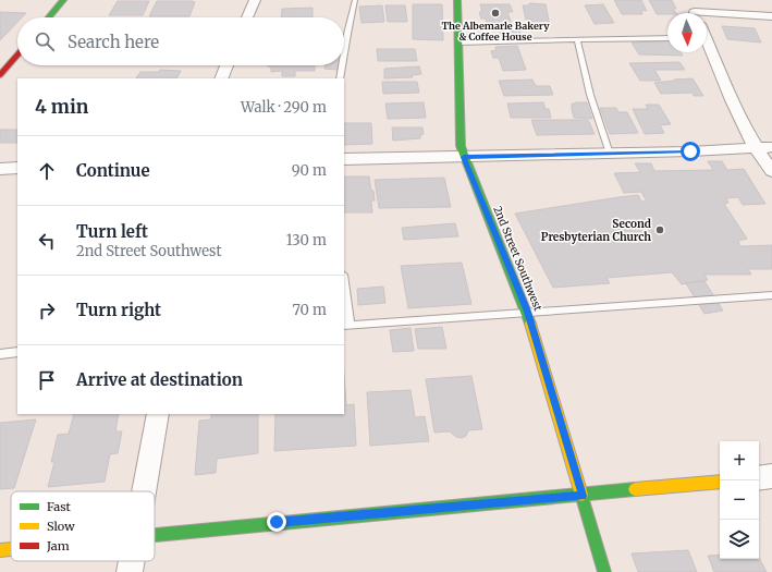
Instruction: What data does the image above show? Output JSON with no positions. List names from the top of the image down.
{
  "streets": {
    "street": ["2nd Street Southwest"]
  },
  "places": ["The Albemarle Bakery & Coffee House", "Second Presbyterian Church"],
  "legend": ["Fast", "Slow", "Jam"],
  "north": "bottom",
  "page": {
    "search": "Search here",
    "heading": ["4 min", "Walk · 290 m"],
    "list": [
      ["Continue", "90 m"],
      ["Turn left", "2nd Street Southwest", "130 m"],
      ["Turn right", "70 m"],
      "Arrive at destination"
    ],
    "map_buttons": ["+", "−"]
  }
}
